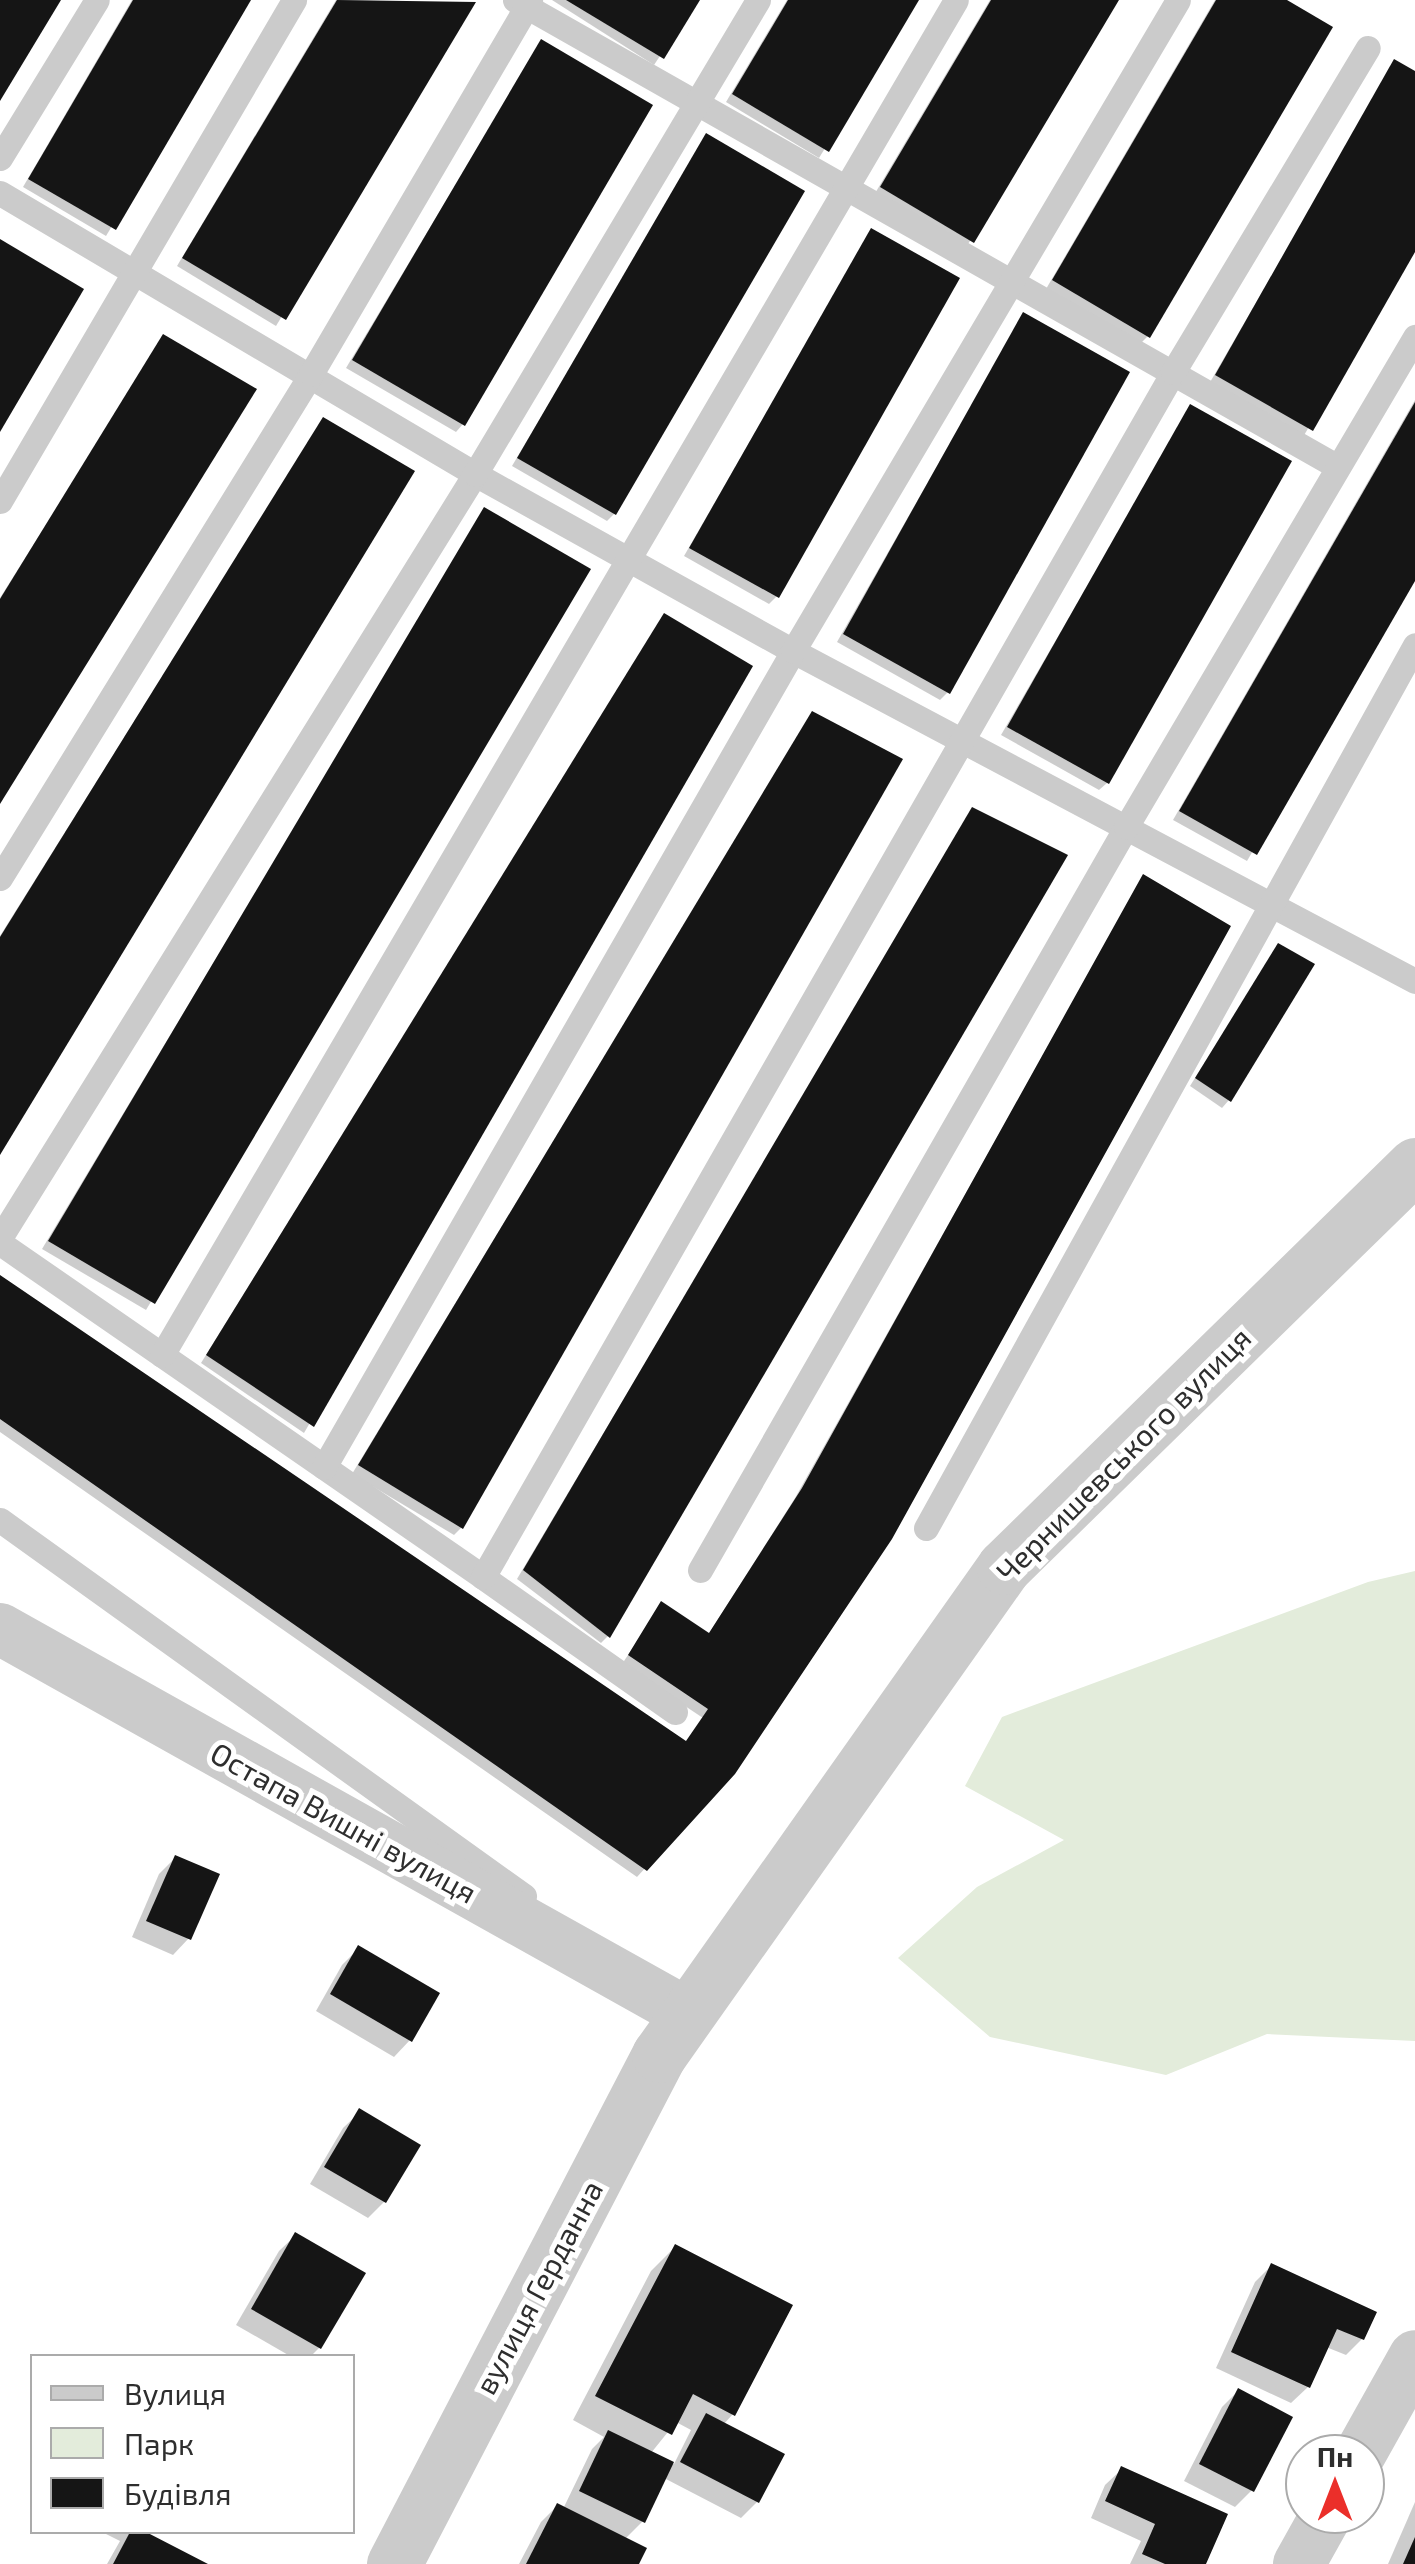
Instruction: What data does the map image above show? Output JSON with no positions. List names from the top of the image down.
{
  "streets": {
    "street": ["Чернишевського вулиця", "Остапа Вишні вулиця", "вулиця Герданна"]
  },
  "crossings": [
    ["Чернишевського вулиця", "Остапа Вишні вулиця"],
    ["Чернишевського вулиця", "вулиця Герданна"],
    ["Остапа Вишні вулиця", "вулиця Герданна"]
  ],
  "legend": ["Вулиця", "Парк", "Будівля"],
  "north": "top"
}
